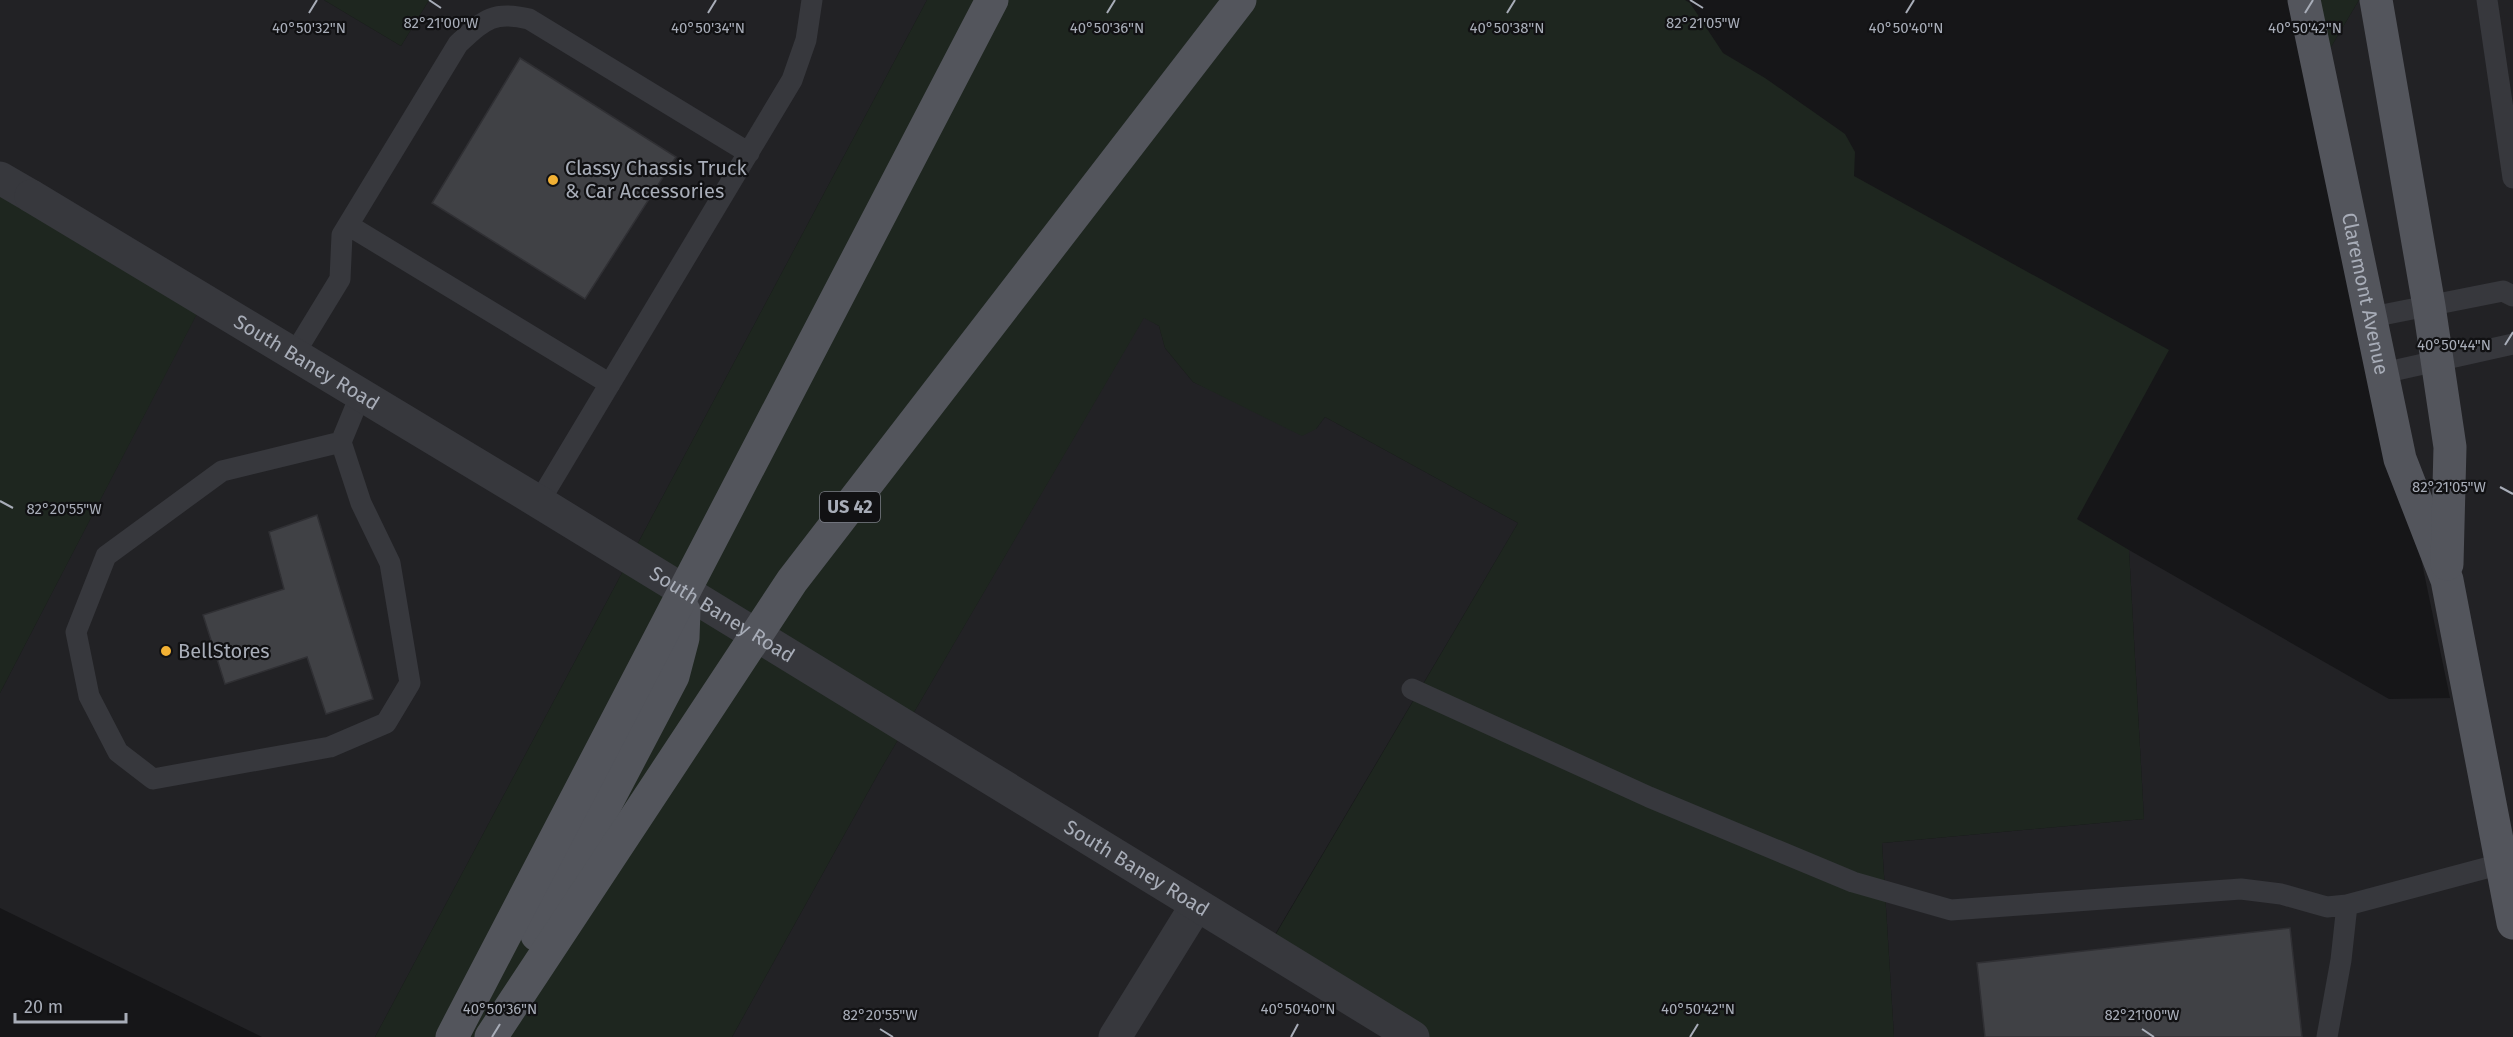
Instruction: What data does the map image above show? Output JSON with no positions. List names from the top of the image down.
{
  "streets": {
    "main road": ["Claremont Avenue", "US 42"],
    "street": ["South Baney Road"]
  },
  "crossings": [
    ["South Baney Road", "US 42"]
  ],
  "places": ["Classy Chassis Truck & Car Accessories", "BellStores"],
  "scale_bar": "20 m",
  "coordinates": [
    "82°21'00\"W",
    "82°21'05\"W",
    "40°50'32\"N",
    "40°50'34\"N",
    "40°50'36\"N",
    "40°50'42\"N",
    "40°50'38\"N",
    "40°50'40\"N",
    "40°50'44\"N",
    "82°20'55\"W"
  ]
}
